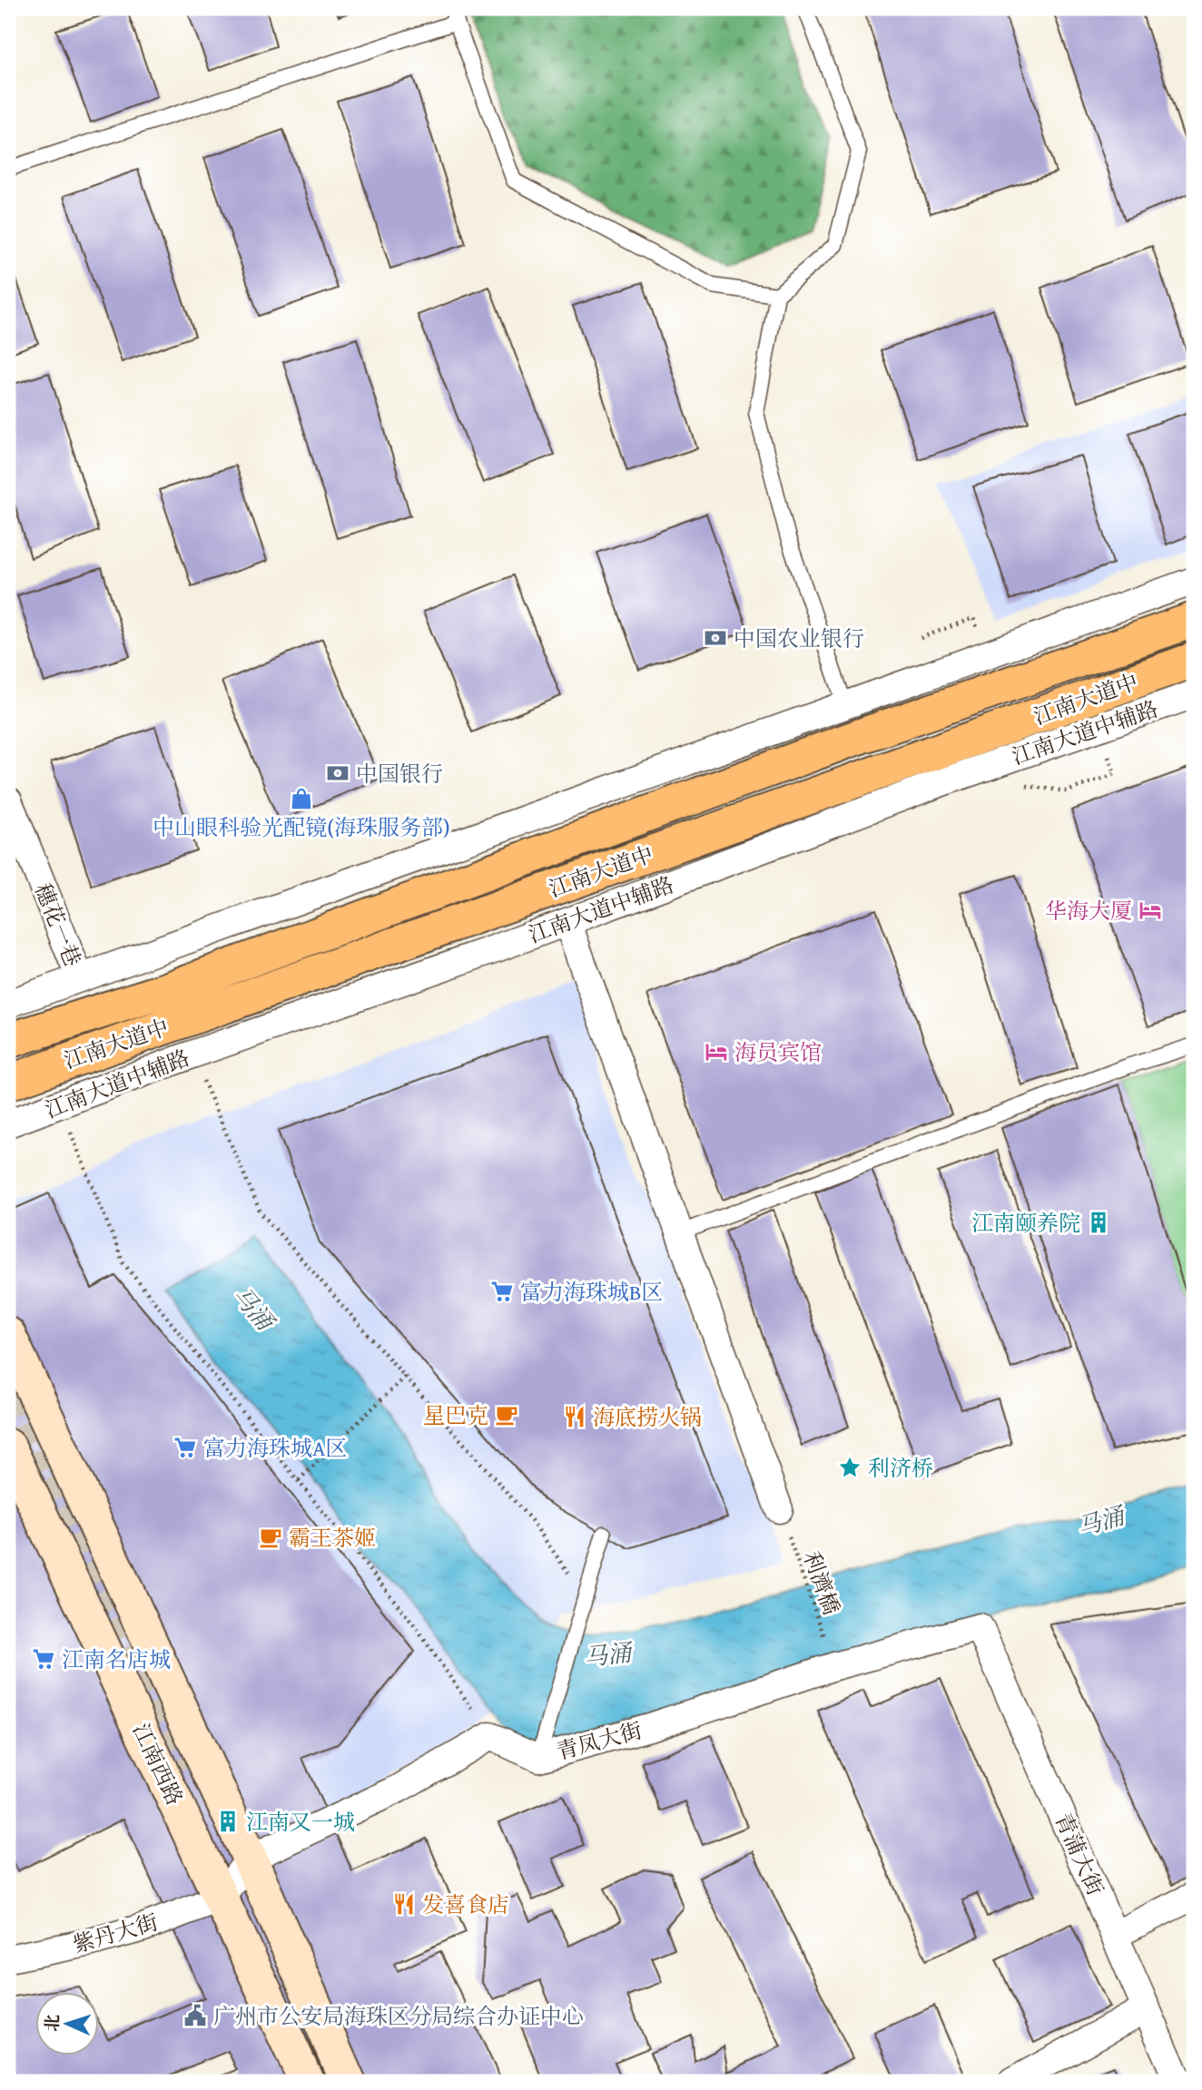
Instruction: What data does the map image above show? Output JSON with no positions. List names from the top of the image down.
{
  "streets": {
    "main road": ["江南大道中", "江南西路"],
    "street": [
      "江南大道中辅路",
      "穗花一巷",
      "青凤大街",
      "青蒲大街",
      "紫丹大街"
    ],
    "path": ["利濟橋"]
  },
  "crossings": [
    ["利濟橋", "青凤大街"],
    ["青凤大街", "青蒲大街"],
    ["江南西路", "紫丹大街"]
  ],
  "water": ["马涌"],
  "places": {
    "bank": ["中国农业银行", "中国银行"],
    "shop": ["中山眼科验光配镜(海珠服务部)"],
    "hotel": ["华海大厦", "海员宾馆"],
    "building": ["江南颐养院", "江南又一城"],
    "supermarket": ["富力海珠城B区", "富力海珠城A区", "江南名店城"],
    "cafe": ["星巴克", "霸王茶姬"],
    "restaurant": ["海底捞火锅", "发喜食店"],
    "place": ["利济桥"],
    "public building": ["广州市公安局海珠区分局综合办证中心"]
  },
  "north": "left"
}
